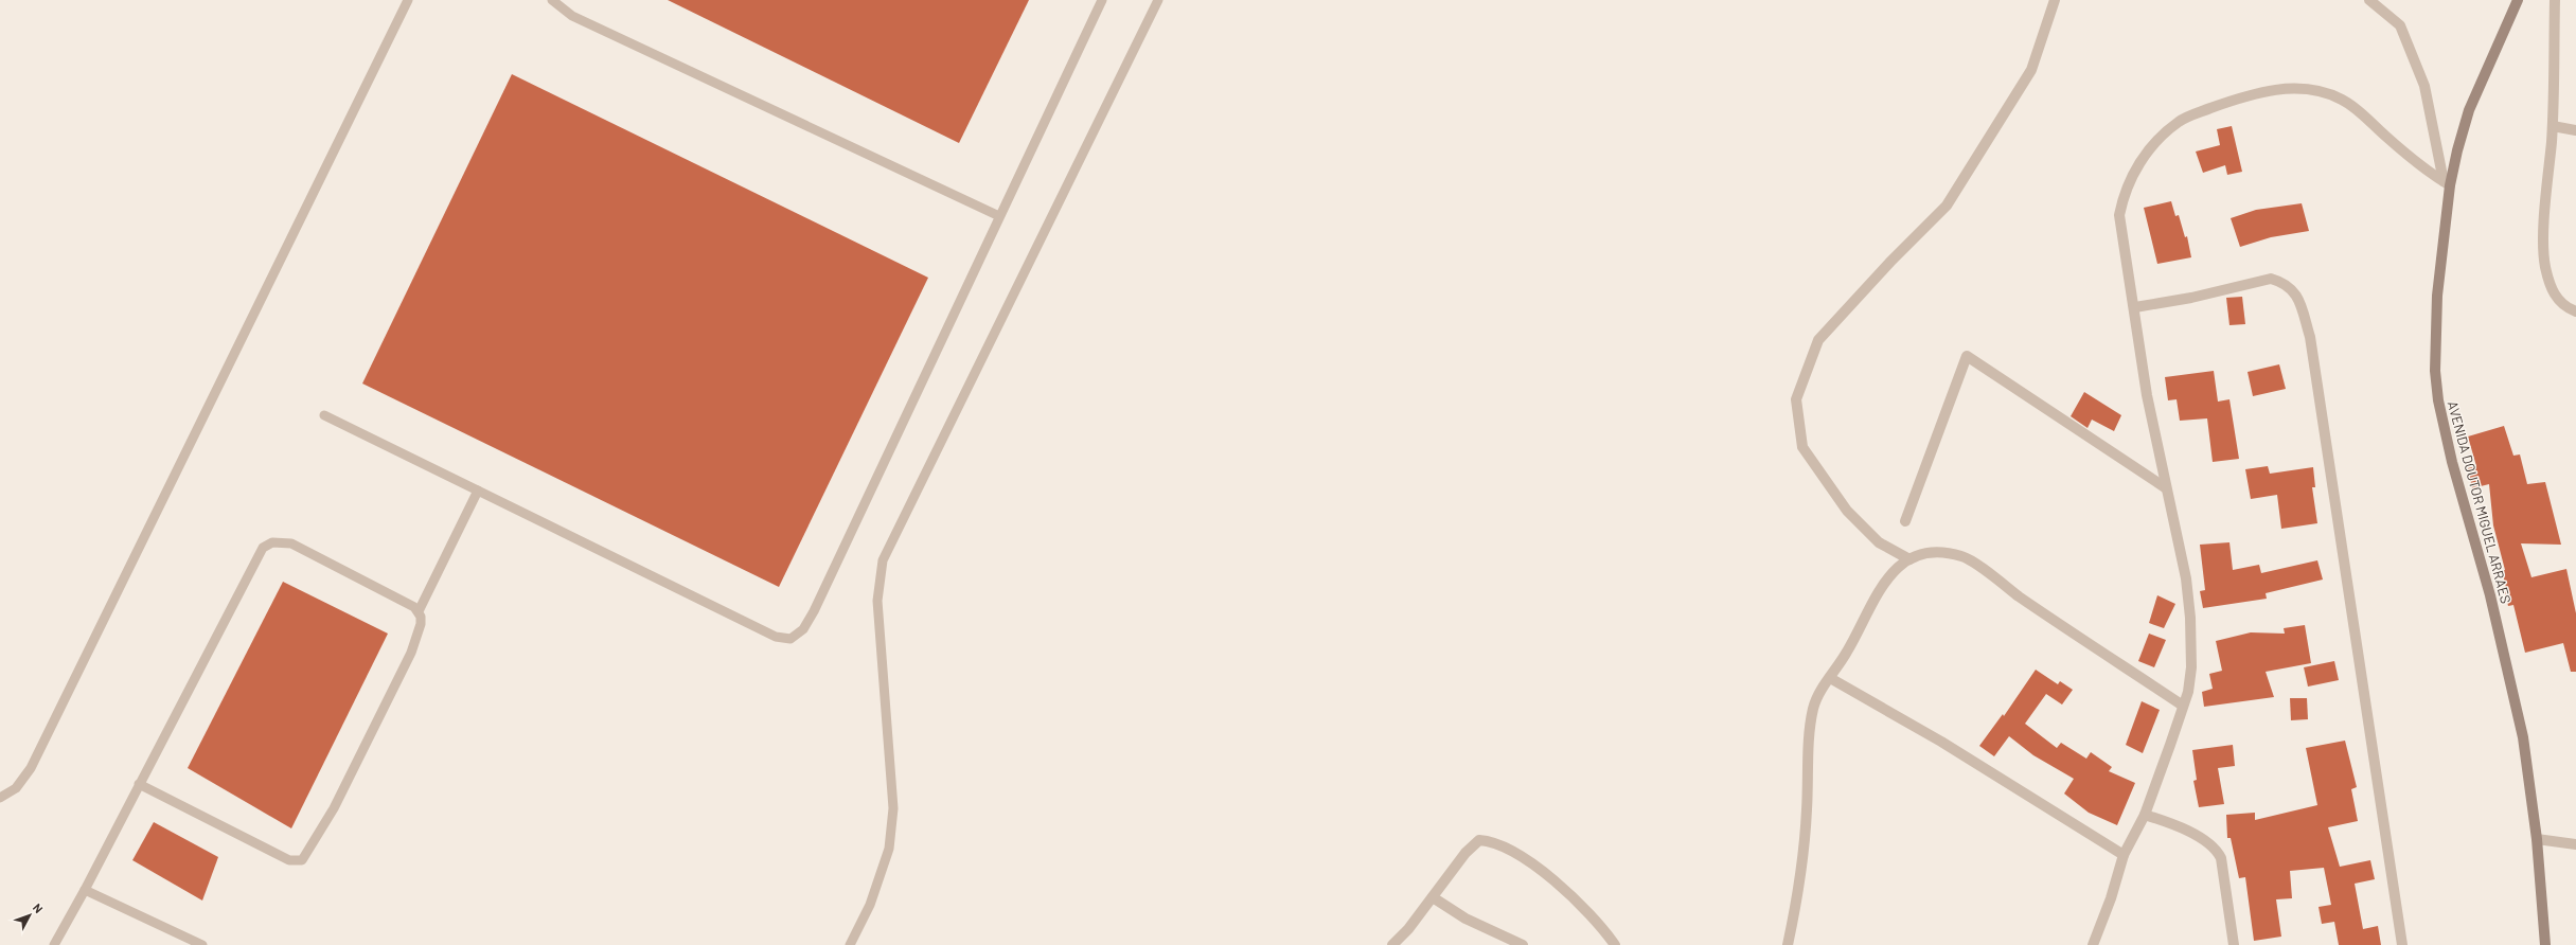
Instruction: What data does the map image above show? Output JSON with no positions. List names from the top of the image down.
{
  "streets": {
    "main road": ["AVENIDA DOUTOR MIGUEL ARRAES"]
  },
  "north": "top right"
}
